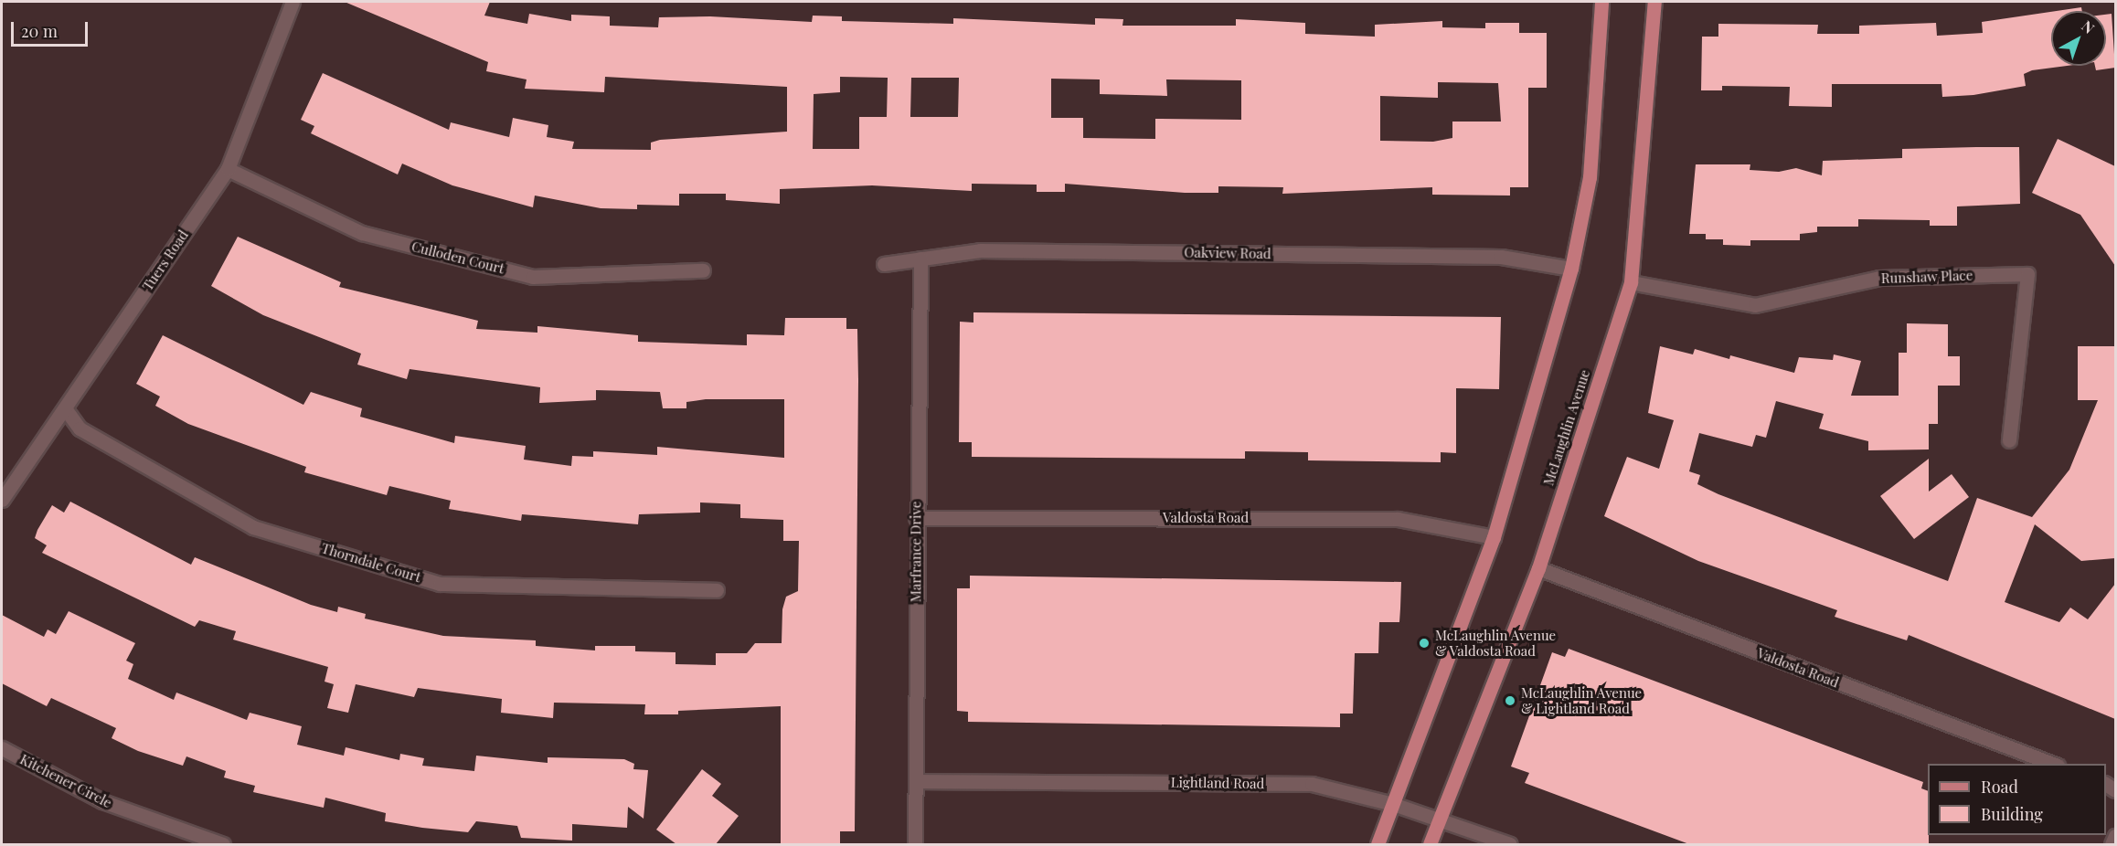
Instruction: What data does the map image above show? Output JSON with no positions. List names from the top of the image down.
{
  "streets": {
    "main road": ["McLaughlin Avenue"],
    "street": [
      "Oakview Road",
      "Culloden Court",
      "Tuers Road",
      "Runshaw Place",
      "Valdosta Road",
      "Marfrance Drive",
      "Thorndale Court",
      "Kitchener Circle",
      "Lightland Road"
    ]
  },
  "crossings": [
    ["Oakview Road", "Marfrance Drive"],
    ["Culloden Court", "Tuers Road"],
    ["Tuers Road", "Thorndale Court"],
    ["Runshaw Place", "McLaughlin Avenue"],
    ["McLaughlin Avenue", "Valdosta Road"],
    ["McLaughlin Avenue", "Lightland Road"],
    ["Valdosta Road", "Marfrance Drive"],
    ["Marfrance Drive", "Lightland Road"]
  ],
  "places": ["McLaughlin Avenue & Valdosta Road", "McLaughlin Avenue & Lightland Road"],
  "legend": ["Road", "Building"],
  "scale_bar": "20 m",
  "north": "top right"
}
